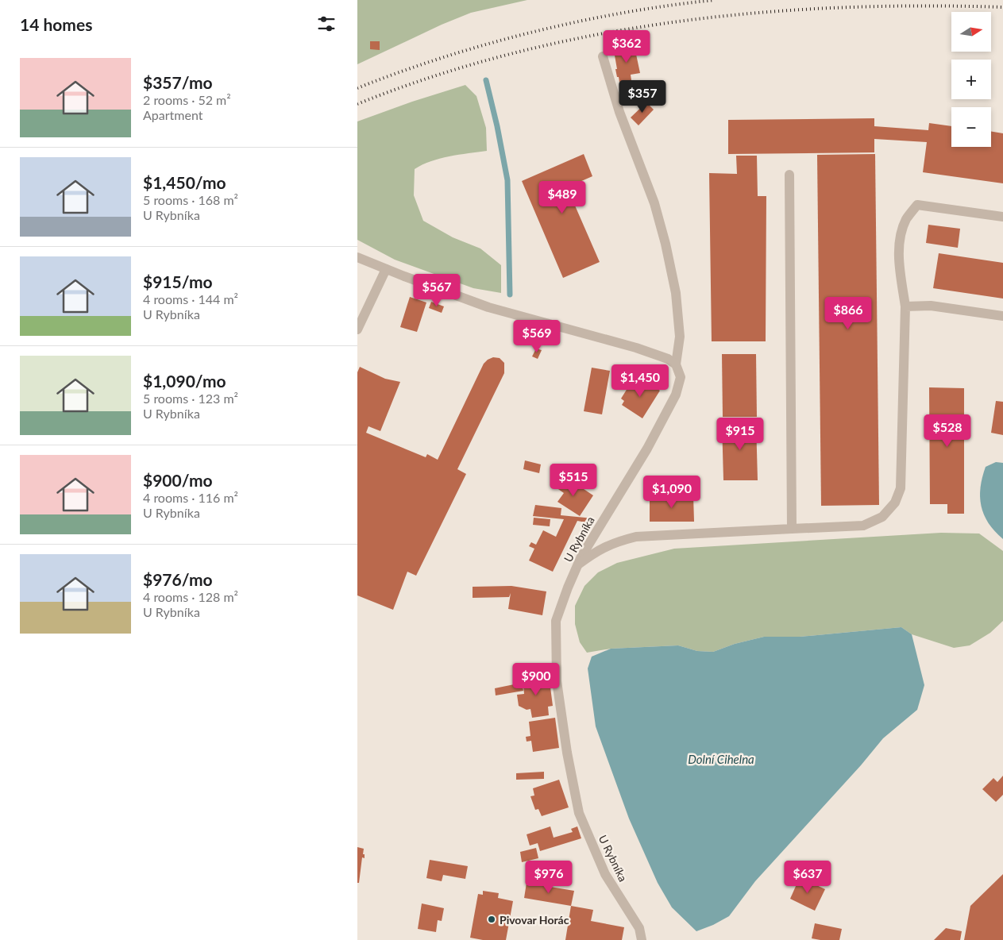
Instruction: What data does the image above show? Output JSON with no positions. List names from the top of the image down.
{
  "streets": {
    "street": ["U Rybníka"]
  },
  "water": ["Dolní Cihelna"],
  "places": ["Pivovar Horác"],
  "north": "right",
  "page": {
    "heading": "14 homes",
    "map_buttons": ["+", "−"],
    "price": [
      "$362",
      "$357",
      "$489",
      "$567",
      "$866",
      "$569",
      "$1,450",
      "$528",
      "$915",
      "$515",
      "$1,090",
      "$900",
      "$976",
      "$637"
    ],
    "list": [
      {
        "name": "$357/mo",
        "note": "2 rooms · 52 m² · Apartment"
      },
      {
        "name": "$1,450/mo",
        "note": "5 rooms · 168 m² · U Rybníka"
      },
      {
        "name": "$915/mo",
        "note": "4 rooms · 144 m² · U Rybníka"
      },
      {
        "name": "$1,090/mo",
        "note": "5 rooms · 123 m² · U Rybníka"
      },
      {
        "name": "$900/mo",
        "note": "4 rooms · 116 m² · U Rybníka"
      },
      {
        "name": "$976/mo",
        "note": "4 rooms · 128 m² · U Rybníka"
      }
    ]
  }
}
